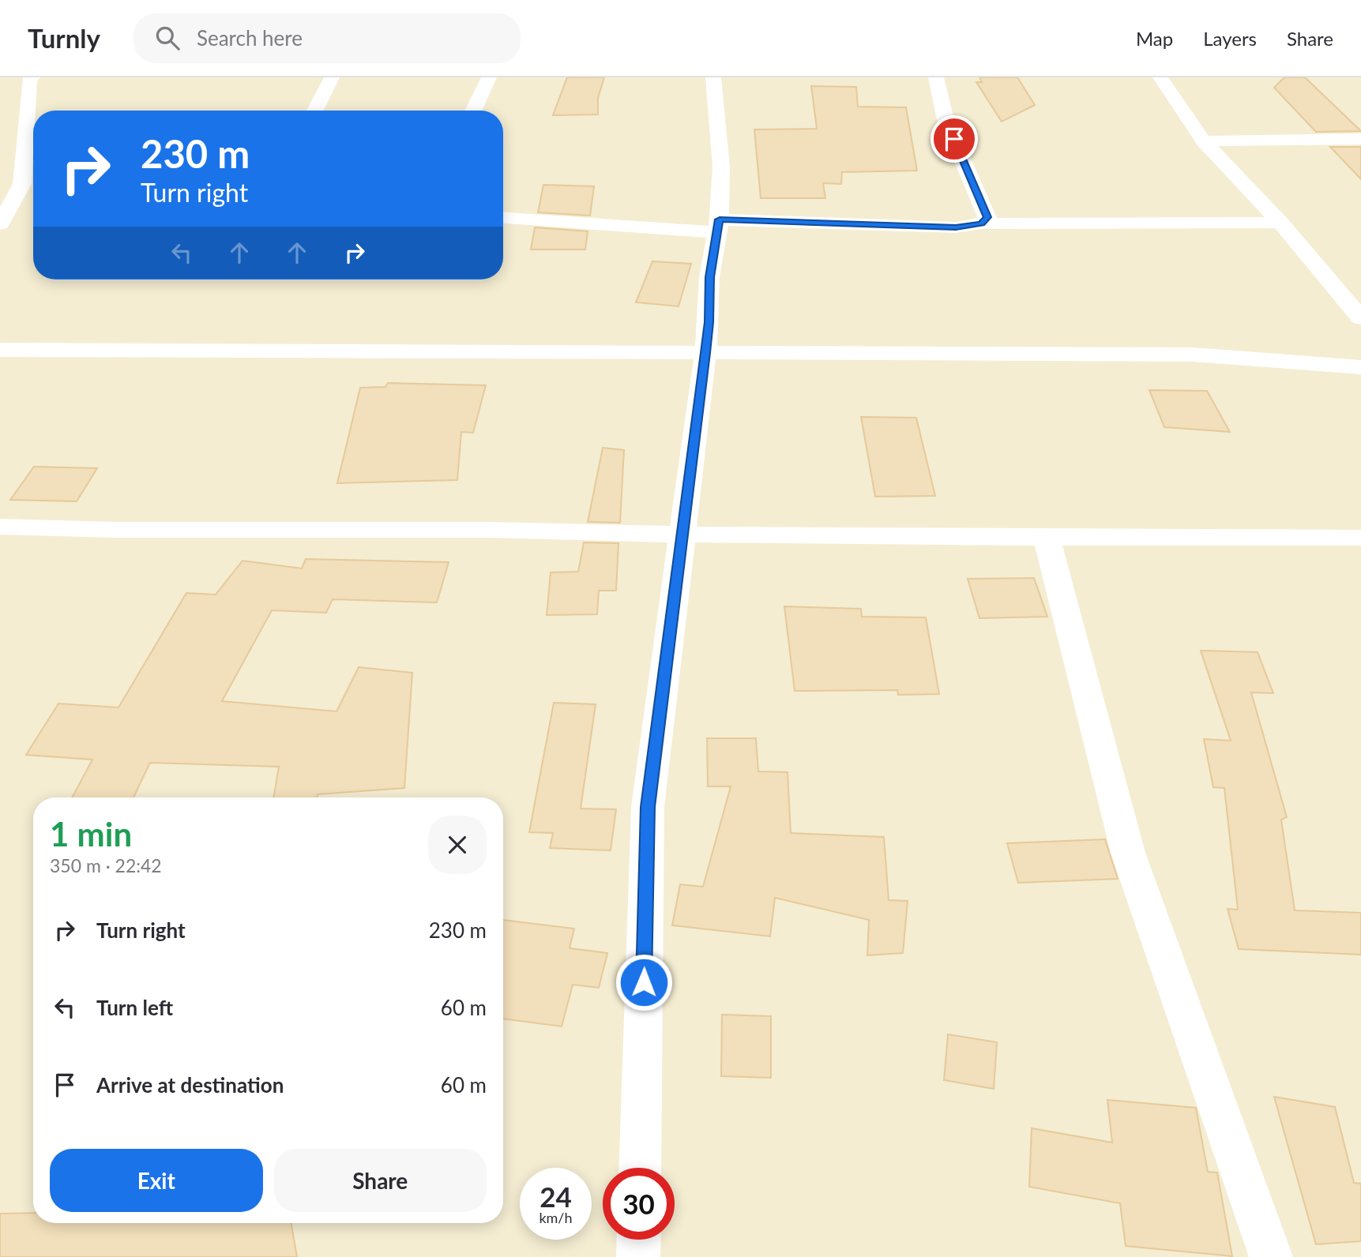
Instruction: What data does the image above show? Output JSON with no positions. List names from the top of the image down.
{
  "page": {
    "header": "Turnly",
    "search": "Search here",
    "nav": ["Map", "Layers", "Share"],
    "turn": ["230 m", "Turn right"],
    "heading": ["1 min", "350 m · 22:42"],
    "list": [
      {
        "name": "Turn right",
        "value": "230 m"
      },
      {
        "name": "Turn left",
        "value": "60 m"
      },
      {
        "name": "Arrive at destination",
        "value": "60 m"
      }
    ],
    "buttons": ["Exit", "Share"],
    "speed": "24 km/h",
    "limit": "30"
  }
}
